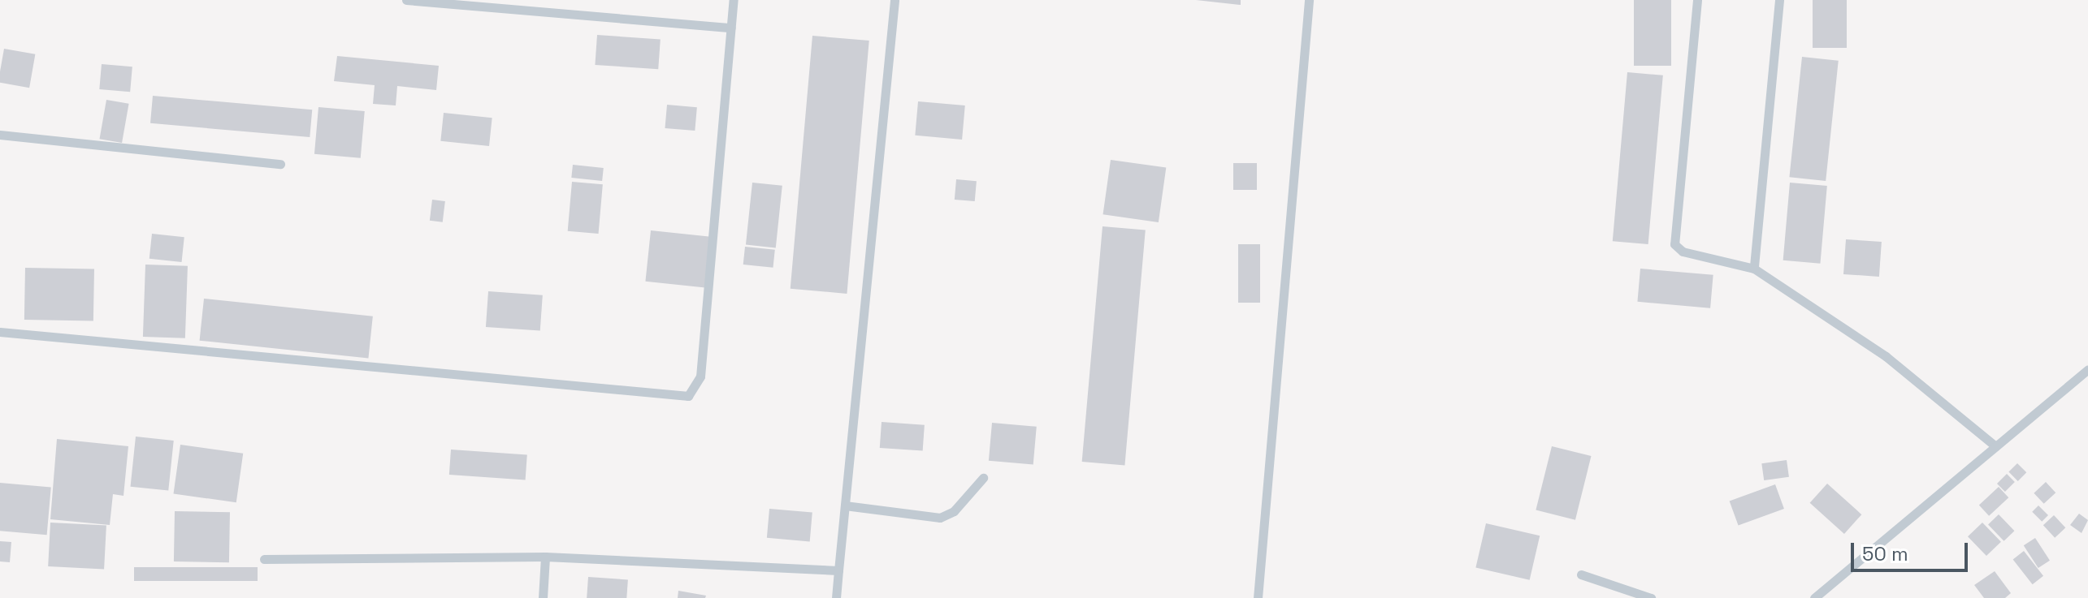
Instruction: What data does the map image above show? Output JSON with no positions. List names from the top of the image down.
{
  "scale_bar": "50 m"
}
